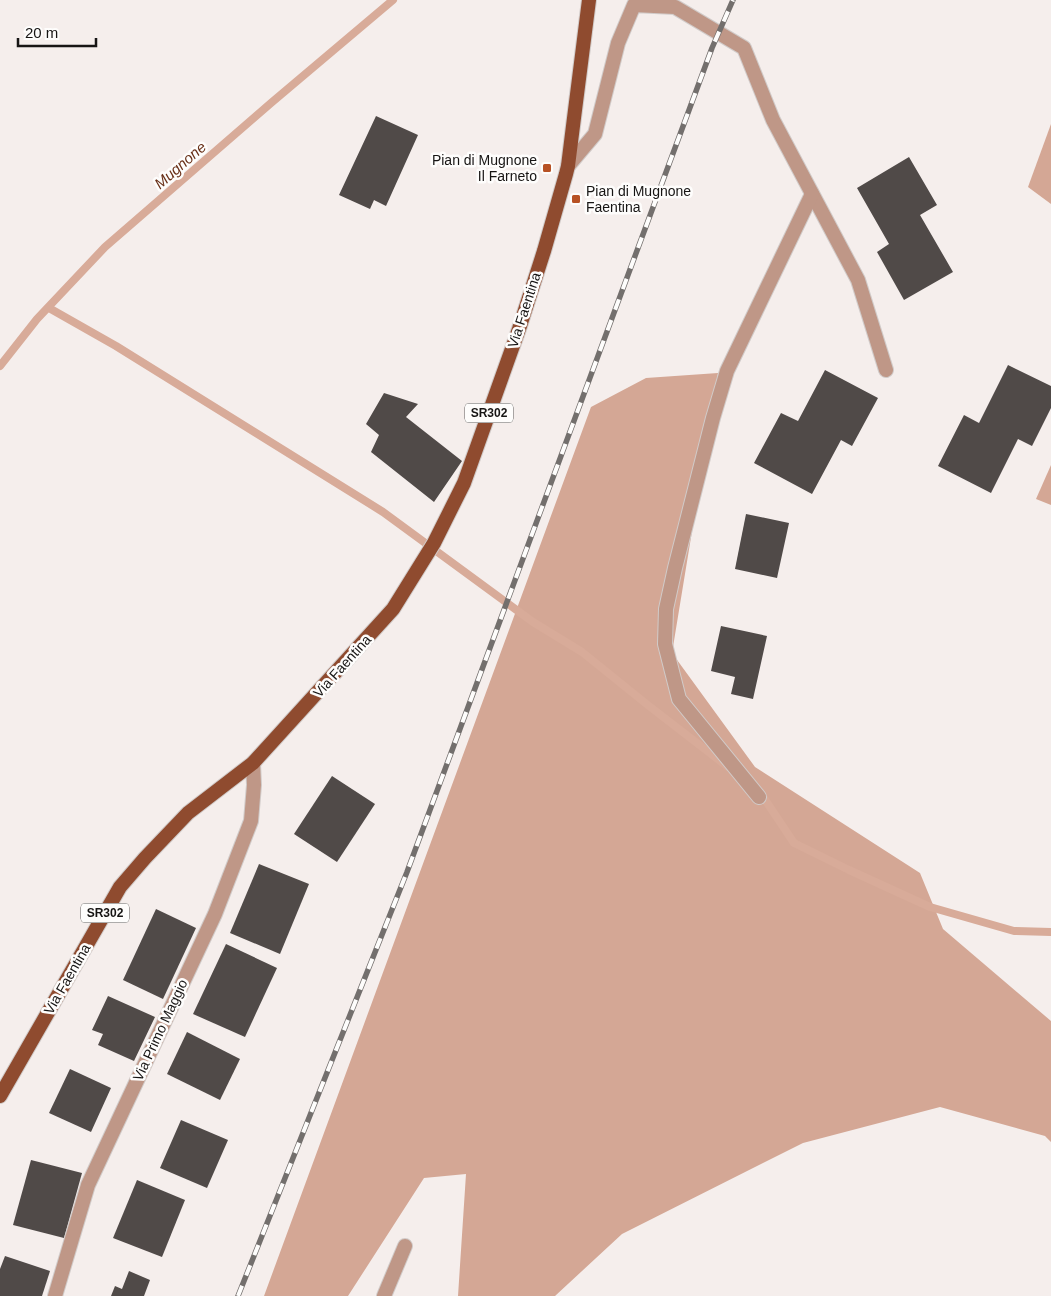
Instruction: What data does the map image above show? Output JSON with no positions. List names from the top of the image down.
{
  "streets": {
    "main road": ["Via Faentina", "SR302"],
    "street": ["Via Primo Maggio"]
  },
  "crossings": [
    ["Via Faentina", "Via Primo Maggio"]
  ],
  "water": ["Mugnone"],
  "places": {
    "transit": ["Pian di Mugnone Il Farneto", "Pian di Mugnone Faentina"]
  },
  "scale_bar": "20 m"
}
